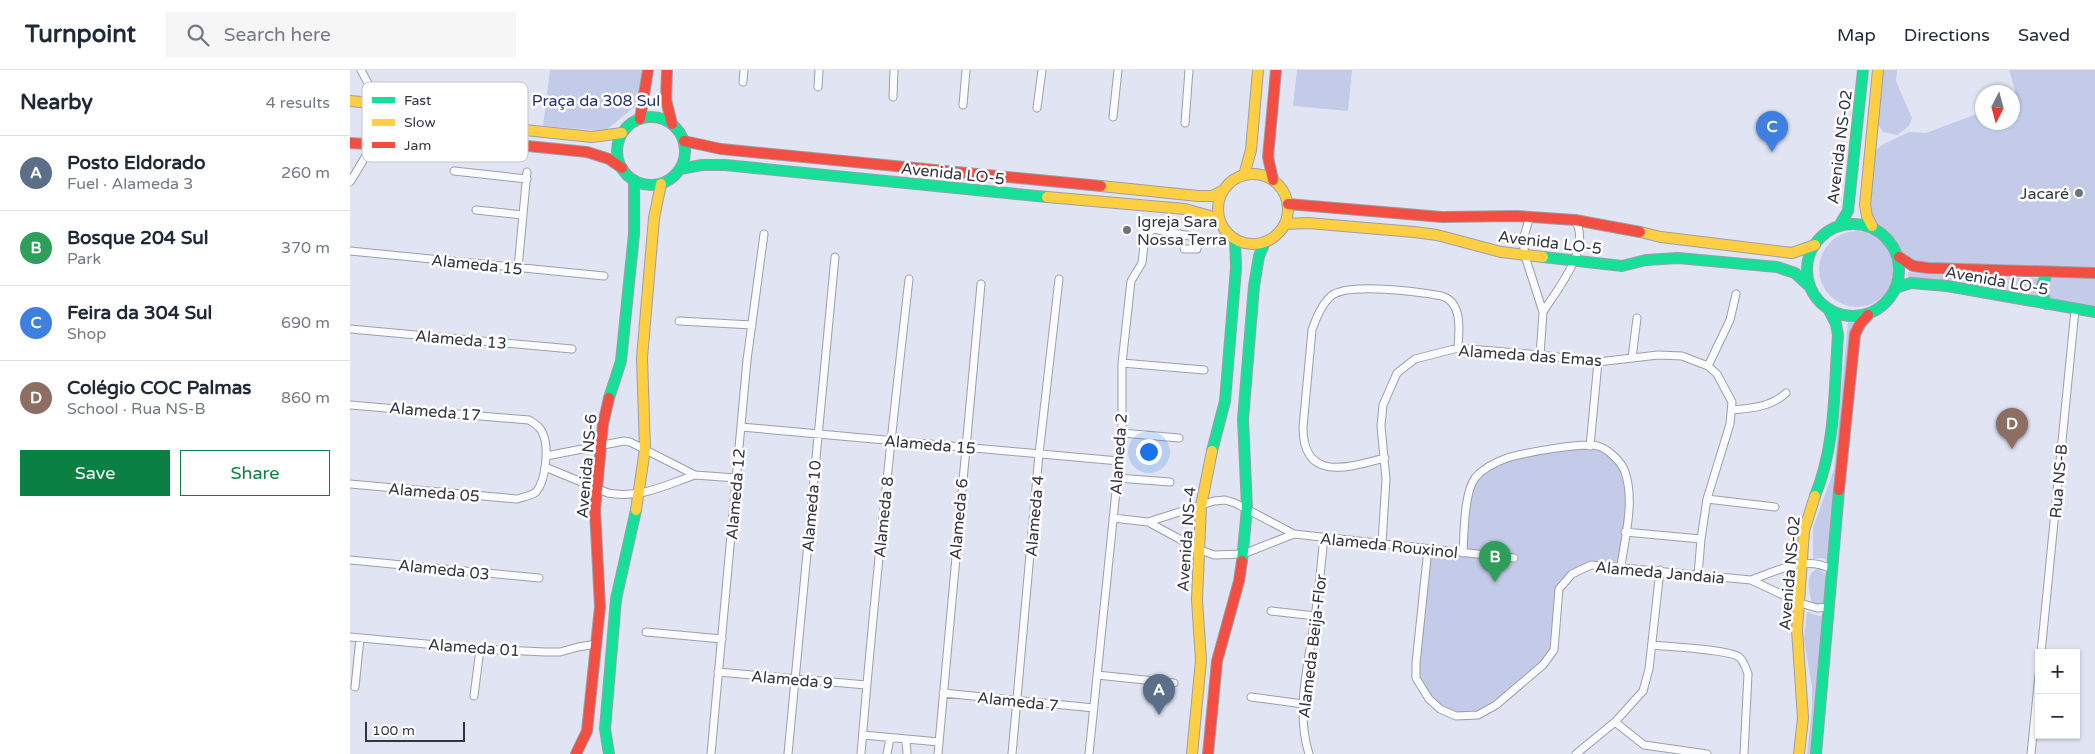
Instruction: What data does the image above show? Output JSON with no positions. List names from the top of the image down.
{
  "streets": {
    "main road": [
      "Avenida NS-02",
      "Avenida LO-5",
      "Avenida NS-6",
      "Avenida NS-4"
    ],
    "street": [
      "Alameda 15",
      "Alameda 13",
      "Alameda das Emas",
      "Alameda 17",
      "Alameda 2",
      "Rua NS-B",
      "Alameda 05",
      "Alameda 12",
      "Alameda 10",
      "Alameda 4",
      "Alameda 8",
      "Alameda 6",
      "Alameda Rouxinol",
      "Alameda 03",
      "Alameda Jandaia",
      "Alameda Beija-Flor",
      "Alameda 01",
      "Alameda 9",
      "Alameda 7"
    ]
  },
  "crossings": [
    ["Avenida NS-02", "Avenida LO-5"],
    ["Avenida NS-02", "Alameda Jandaia"],
    ["Avenida LO-5", "Avenida NS-6"],
    ["Avenida LO-5", "Rua NS-B"],
    ["Avenida LO-5", "Avenida NS-4"],
    ["Alameda 15", "Alameda 2"],
    ["Alameda 15", "Alameda 12"],
    ["Alameda 15", "Alameda 10"],
    ["Alameda 15", "Alameda 4"],
    ["Alameda 15", "Alameda 8"],
    ["Alameda 15", "Alameda 6"],
    ["Alameda das Emas", "Alameda Rouxinol"],
    ["Alameda 2", "Alameda 7"],
    ["Avenida NS-6", "Alameda 01"],
    ["Alameda 12", "Alameda 9"],
    ["Alameda 10", "Alameda 9"],
    ["Alameda 4", "Alameda 7"],
    ["Alameda 8", "Alameda 9"],
    ["Alameda 6", "Alameda 7"],
    ["Alameda Rouxinol", "Alameda Jandaia"],
    ["Alameda Rouxinol", "Alameda Beija-Flor"]
  ],
  "parks": ["Praça da 308 Sul"],
  "places": ["Jacaré", "Igreja Sara Nossa Terra"],
  "legend": ["Fast", "Slow", "Jam"],
  "scale_bar": "100 m",
  "north": "bottom",
  "page": {
    "header": "Turnpoint",
    "search": "Search here",
    "nav": ["Map", "Directions", "Saved"],
    "heading": ["Nearby", "4 results"],
    "pins": [
      "C",
      "D",
      "B",
      "A"
    ],
    "list": [
      {
        "mark": "A",
        "name": "Posto Eldorado",
        "note": "Fuel · Alameda 3",
        "value": "260 m"
      },
      {
        "mark": "B",
        "name": "Bosque 204 Sul",
        "note": "Park",
        "value": "370 m"
      },
      {
        "mark": "C",
        "name": "Feira da 304 Sul",
        "note": "Shop",
        "value": "690 m"
      },
      {
        "mark": "D",
        "name": "Colégio COC Palmas",
        "note": "School · Rua NS-B",
        "value": "860 m"
      }
    ],
    "buttons": ["Save", "Share"],
    "map_buttons": ["+", "−"],
    "scale": "100 m"
  }
}
